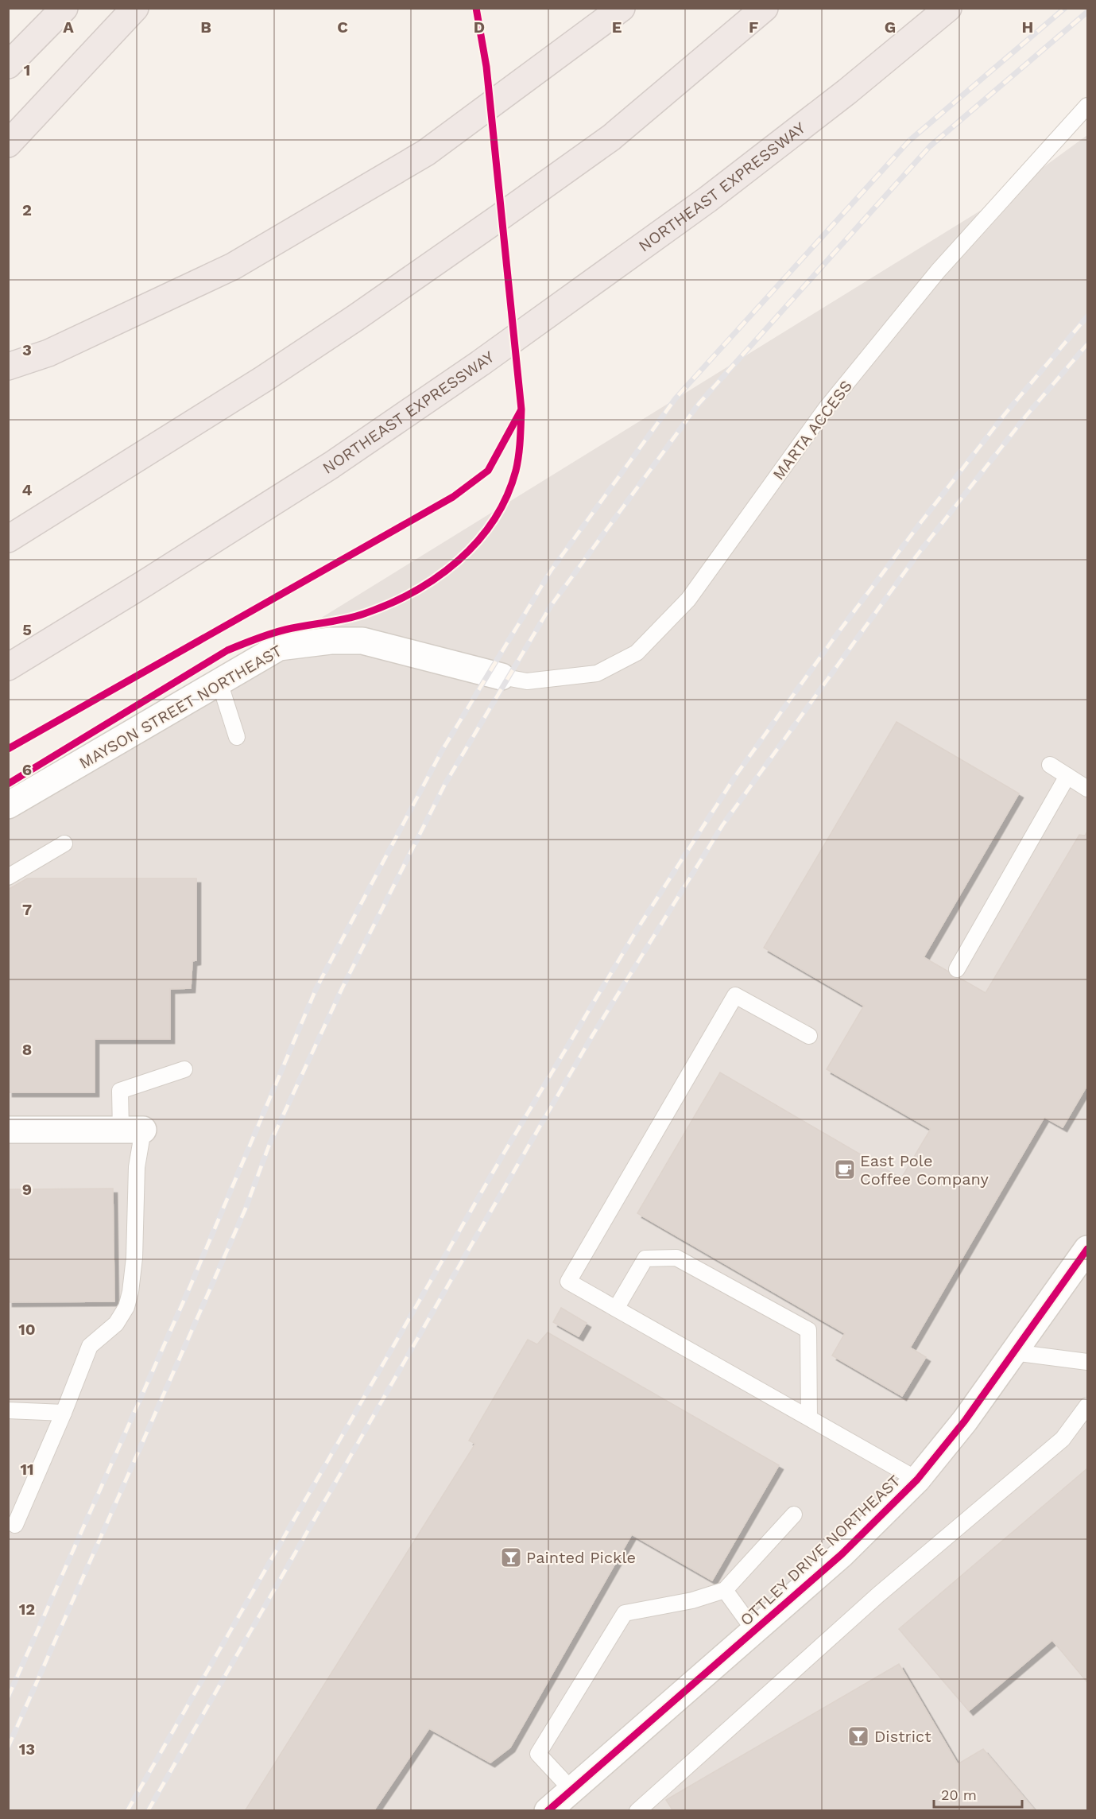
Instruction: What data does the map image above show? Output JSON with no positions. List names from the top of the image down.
{
  "streets": {
    "highway": ["NORTHEAST EXPRESSWAY"],
    "street": ["MAYSON STREET NORTHEAST", "OTTLEY DRIVE NORTHEAST"],
    "lane": ["MARTA ACCESS"]
  },
  "crossings": [
    ["MARTA ACCESS", "MAYSON STREET NORTHEAST"]
  ],
  "places": {
    "cafe": ["East Pole Coffee Company"],
    "bar": ["Painted Pickle", "District"]
  },
  "scale_bar": "20 m",
  "grid": {
    "columns": [
      "A",
      "B",
      "C",
      "D",
      "E",
      "F",
      "G",
      "H"
    ],
    "rows": [
      "1",
      "2",
      "3",
      "4",
      "5",
      "6",
      "7",
      "8",
      "9",
      "10",
      "11",
      "12",
      "13"
    ]
  }
}
